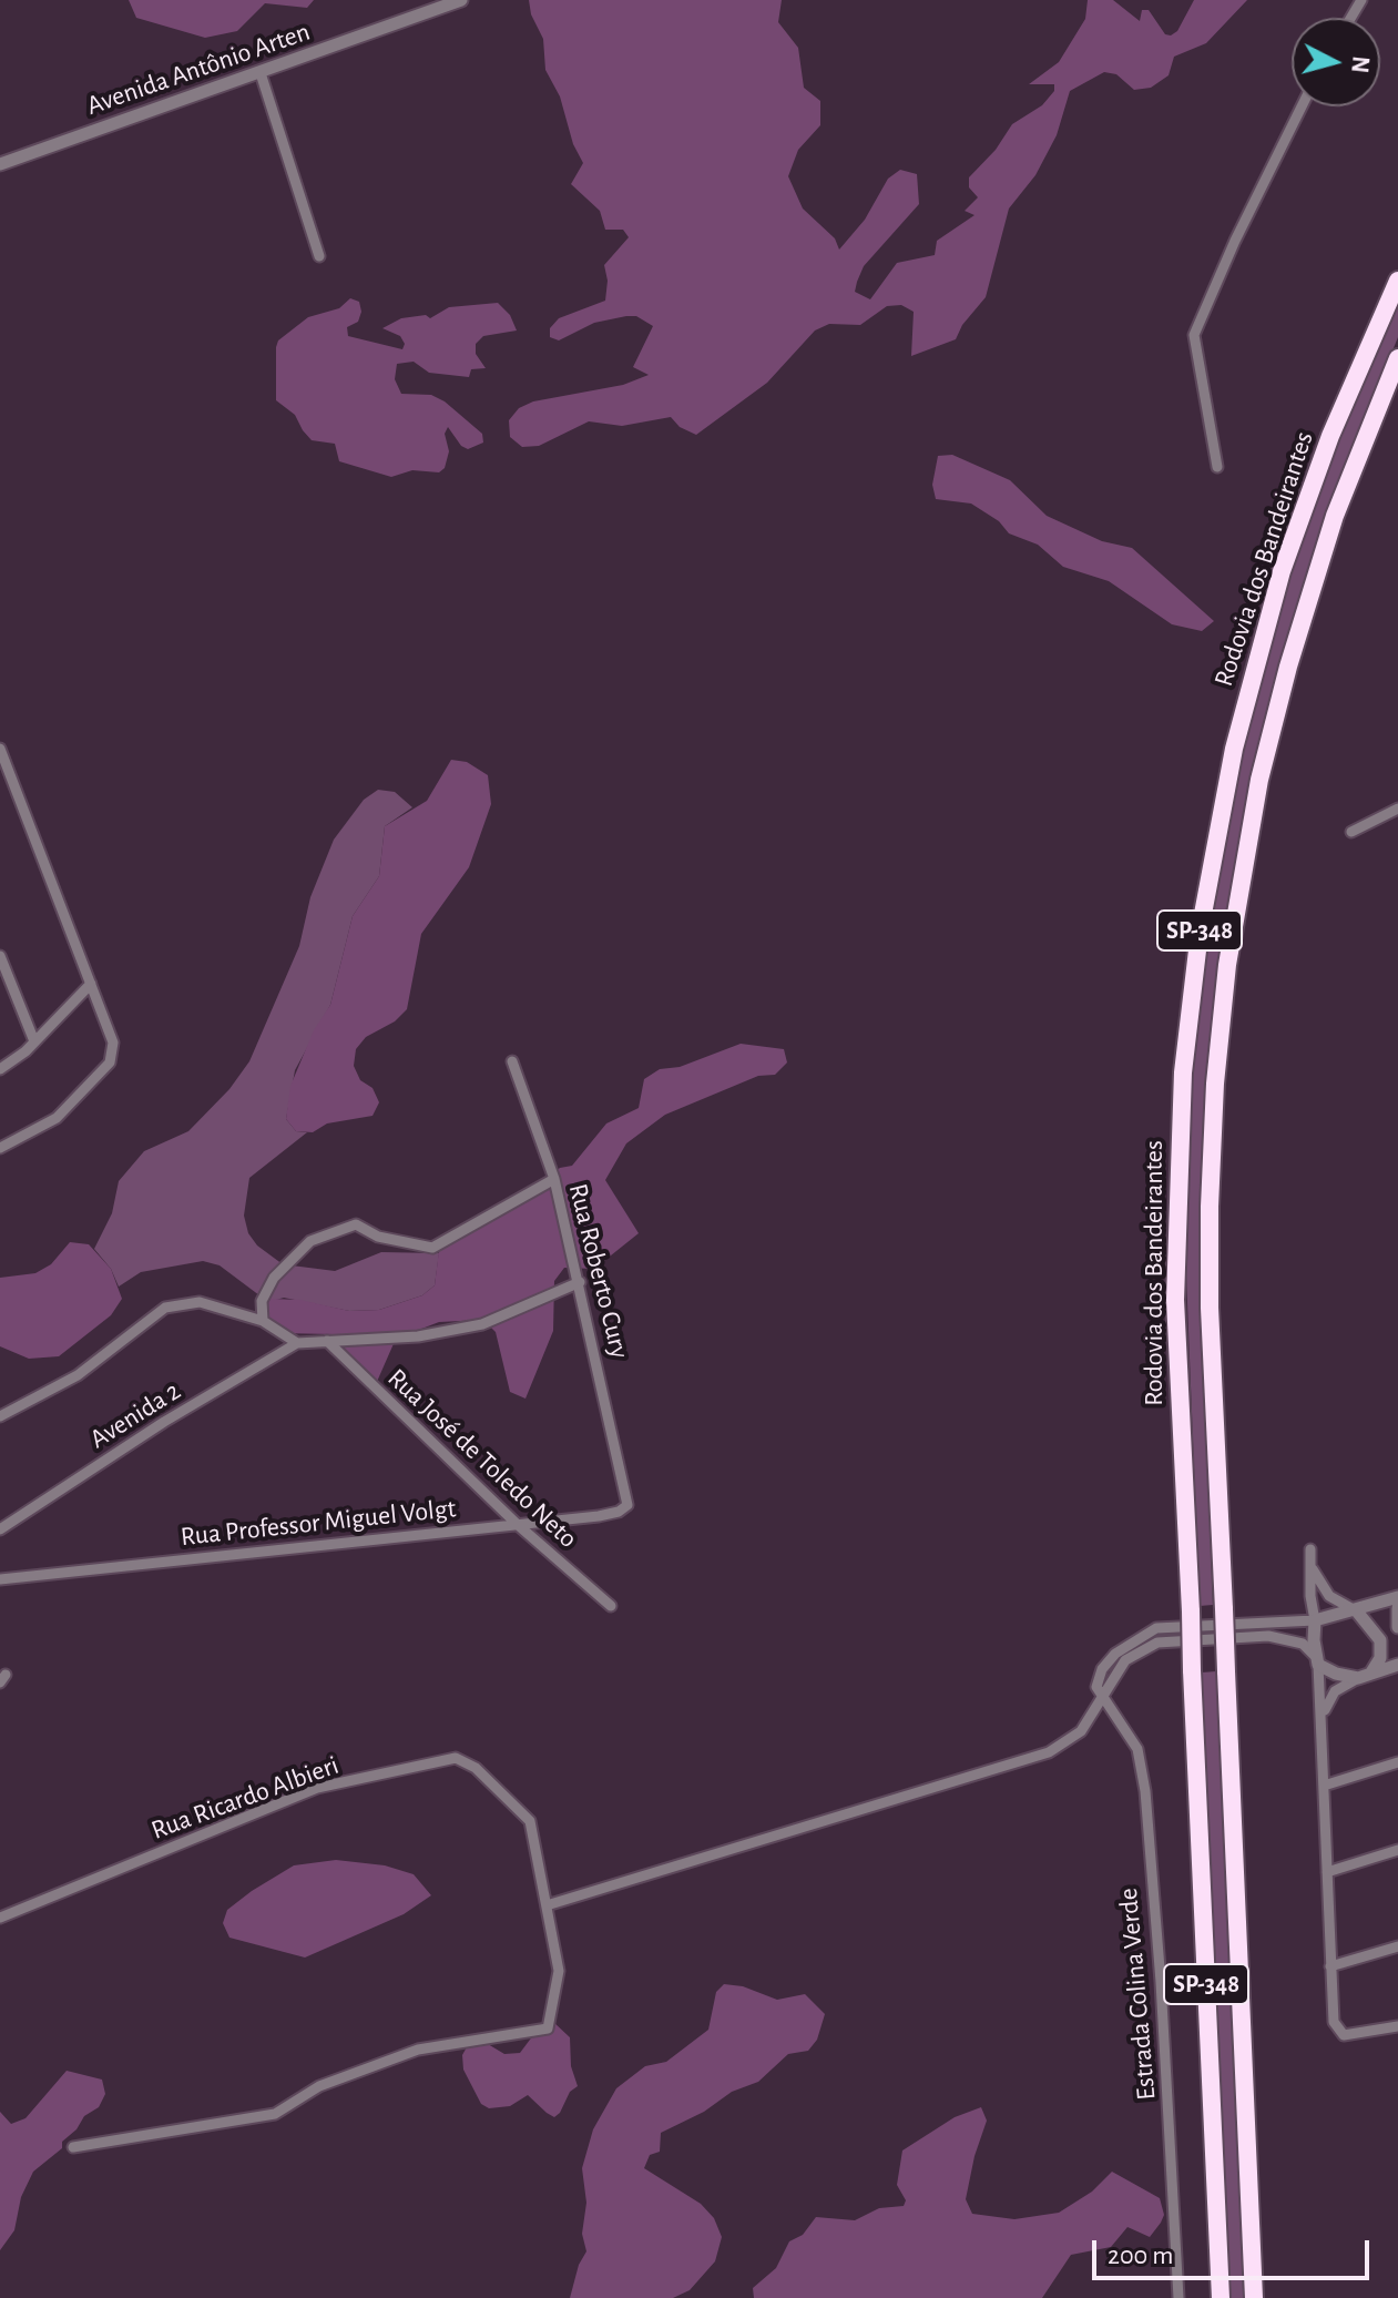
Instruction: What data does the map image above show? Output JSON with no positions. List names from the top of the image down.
{
  "streets": {
    "highway": ["Rodovia dos Bandeirantes", "SP-348"],
    "street": [
      "Avenida Antônio Arten",
      "Rua Roberto Cury",
      "Avenida 2",
      "Rua José de Toledo Neto",
      "Rua Professor Miguel Volgt",
      "Rua Ricardo Albieri",
      "Estrada Colina Verde"
    ]
  },
  "crossings": [
    ["Rua Roberto Cury", "Rua Professor Miguel Volgt"],
    ["Rua José de Toledo Neto", "Rua Professor Miguel Volgt"]
  ],
  "scale_bar": "200 m",
  "north": "right"
}
